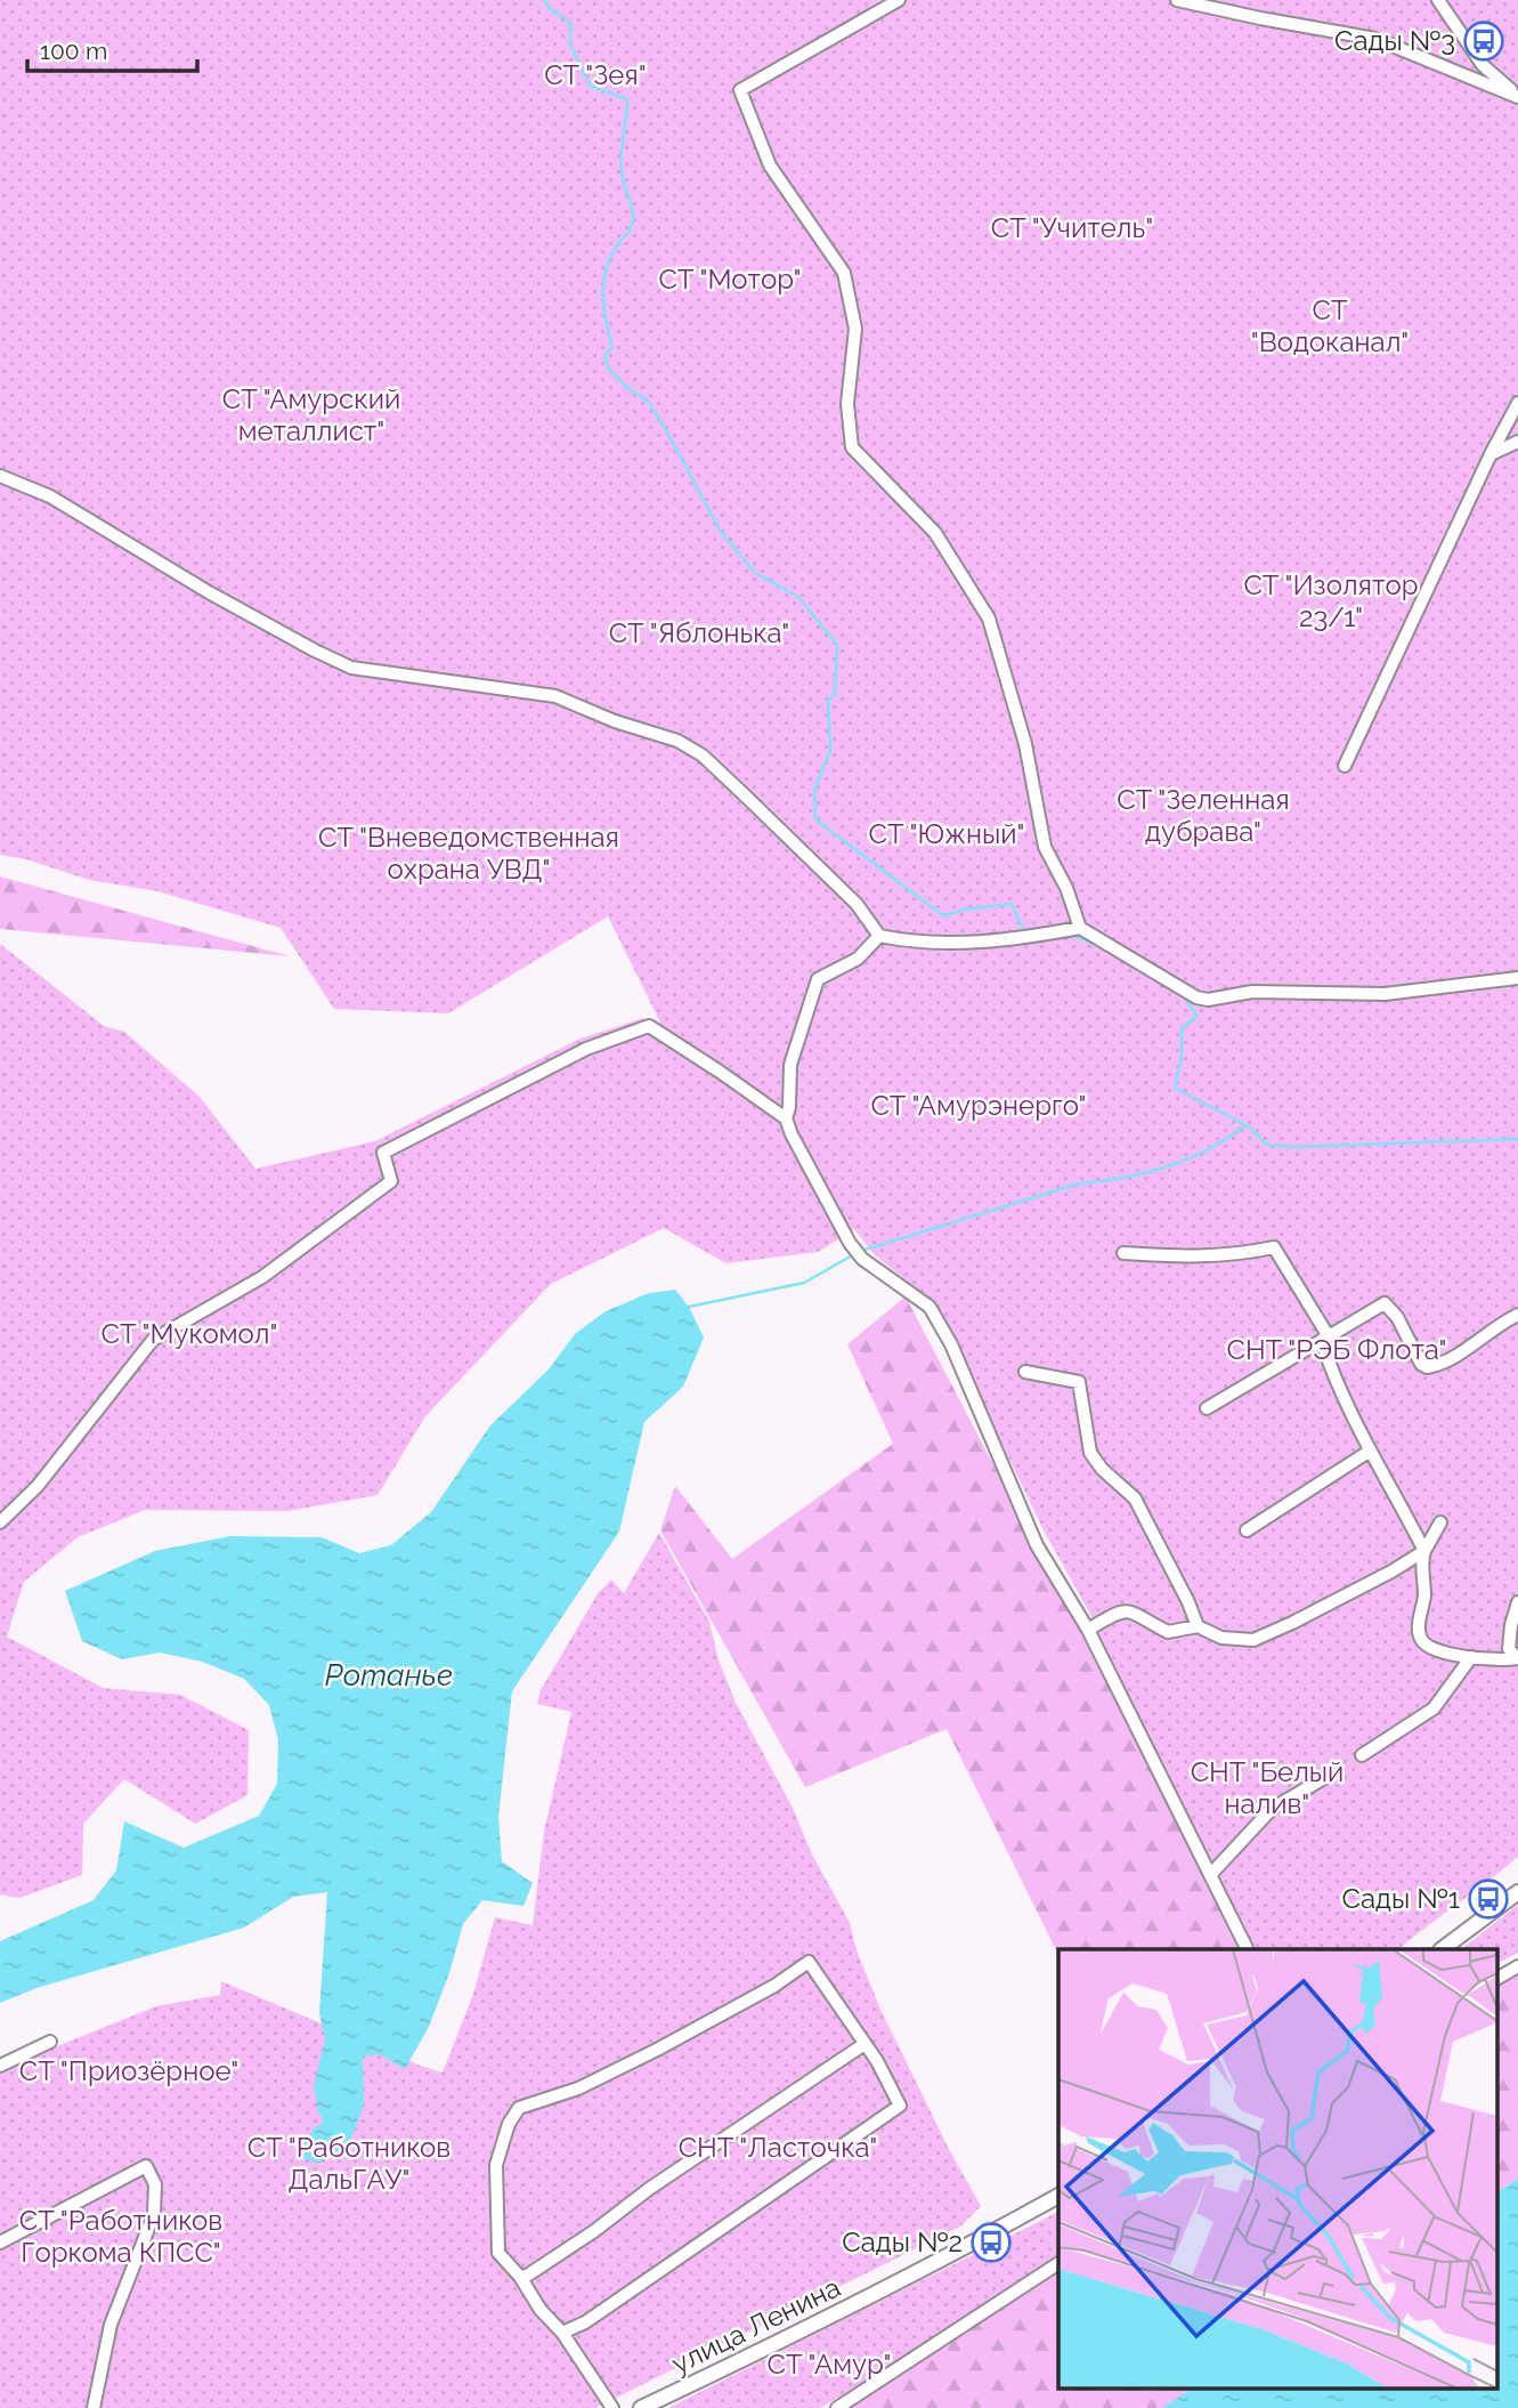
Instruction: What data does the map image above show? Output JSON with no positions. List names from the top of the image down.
{
  "streets": {
    "street": ["улица Ленина"]
  },
  "water": ["Ротанье"],
  "parks": [
    "СТ \"Зея\"",
    "СТ \"Учитель\"",
    "СТ \"Мотор\"",
    "СТ \"Водоканал\"",
    "СТ \"Амурский металлист\"",
    "СТ \"Изолятор 23/1\"",
    "СТ \"Яблонька\"",
    "СТ \"Зеленная дубрава\"",
    "СТ \"Южный\"",
    "СТ \"Вневедомственная охрана УВД\"",
    "СТ \"Амурэнерго\"",
    "СТ \"Мукомол\"",
    "СНТ \"РЭБ Флота\"",
    "СНТ \"Белый налив\"",
    "СТ \"Приозёрное\"",
    "СТ \"Работников ДальГАУ\"",
    "СНТ \"Ласточка\"",
    "СТ \"Работников Горкома КПСС\"",
    "СТ \"Амур\""
  ],
  "places": {
    "bus stop": ["Сады №3", "Сады №1", "Сады №2"]
  },
  "scale_bar": "100 m"
}
